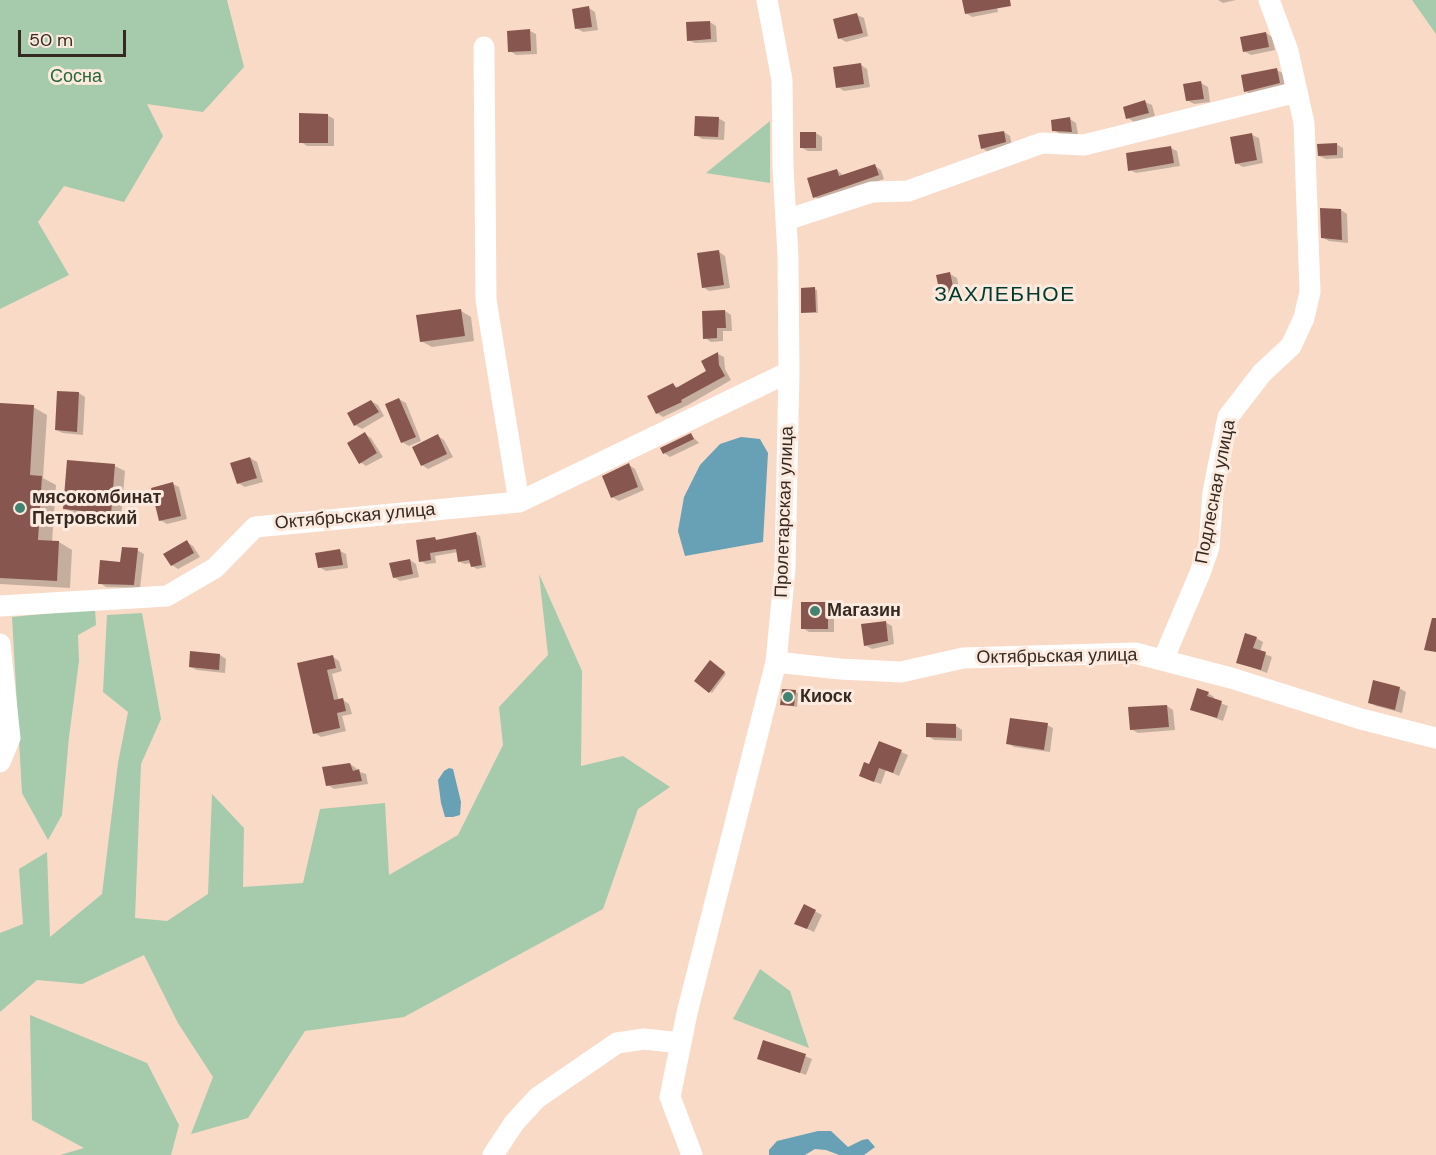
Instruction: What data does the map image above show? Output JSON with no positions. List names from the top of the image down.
{
  "streets": {
    "street": ["Подлесная улица", "Пролетарская улица", "Октябрьская улица"]
  },
  "crossings": [
    ["Подлесная улица", "Октябрьская улица"],
    ["Пролетарская улица", "Октябрьская улица"]
  ],
  "districts": ["ЗАХЛЕБНОЕ"],
  "parks": ["Сосна"],
  "places": ["мясокомбинат Петровский", "Магазин", "Киоск"],
  "scale_bar": "50 m"
}
